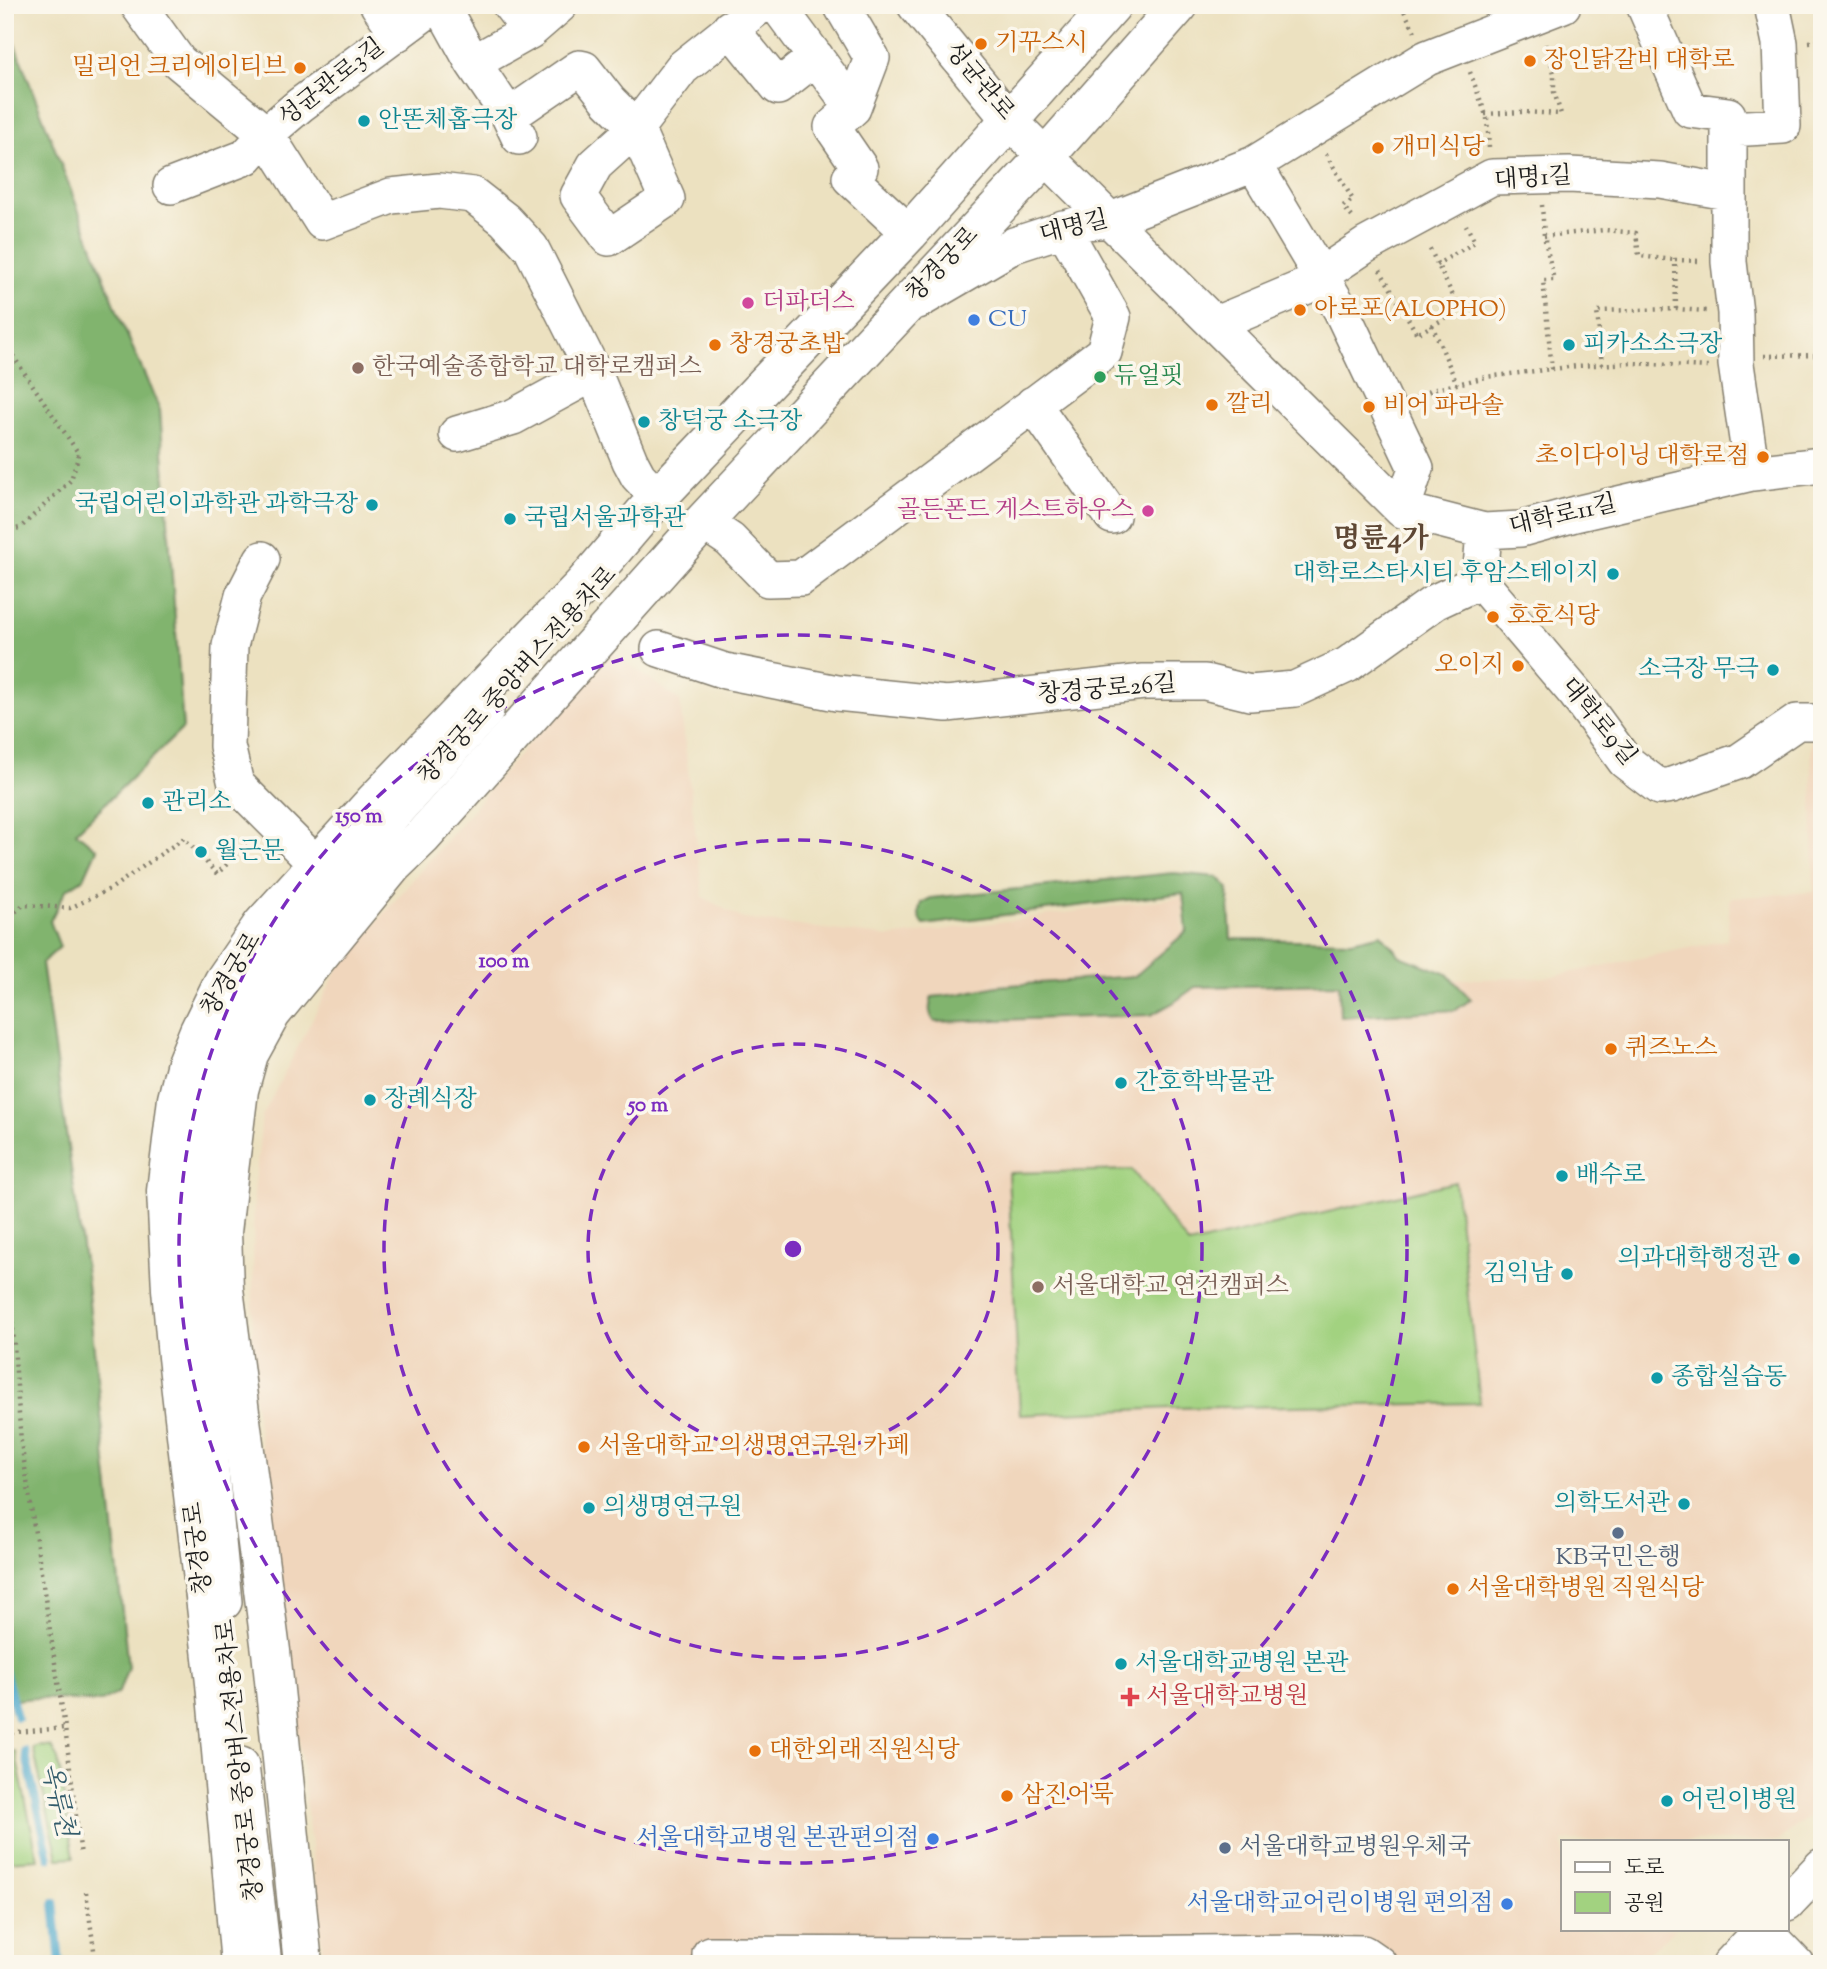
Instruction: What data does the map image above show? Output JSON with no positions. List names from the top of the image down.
{
  "streets": {
    "main road": ["창경궁로"],
    "street": [
      "성균관로",
      "성균관로3길",
      "대명1길",
      "대명길",
      "대학로11길",
      "창경궁로 중앙버스전용차로",
      "창경궁로26길",
      "대학로9길"
    ]
  },
  "crossings": [
    ["성균관로", "창경궁로"],
    ["대명길", "창경궁로"],
    ["창경궁로", "창경궁로 중앙버스전용차로"],
    ["창경궁로26길", "대학로9길"]
  ],
  "districts": ["명륜4가"],
  "water": ["옥류천"],
  "places": {
    "other": [
      "기꾸스시",
      "장인닭갈비 대학로",
      "밀리언 크리에이티브",
      "안똔체홉극장",
      "개미식당",
      "더파더스",
      "아로포(ALOPHO)",
      "CU",
      "창경궁초밥",
      "피카소소극장",
      "한국예술종합학교 대학로캠퍼스",
      "듀얼핏",
      "깔리",
      "비어 파라솔",
      "창덕궁 소극장",
      "초이다이닝 대학로점",
      "국립어린이과학관 과학극장",
      "골든폰드 게스트하우스",
      "국립서울과학관",
      "대학로스타시티 후암스테이지",
      "호호식당",
      "오이지",
      "소극장 무극",
      "관리소",
      "월근문",
      "퀴즈노스",
      "간호학박물관",
      "장례식장",
      "배수로",
      "의과대학행정관",
      "김익남",
      "서울대학교 연건캠퍼스",
      "종합실습동",
      "서울대학교 의생명연구원 카페",
      "의학도서관",
      "의생명연구원",
      "KB국민은행",
      "서울대학병원 직원식당",
      "서울대학교병원 본관",
      "대한외래 직원식당",
      "삼진어묵",
      "어린이병원",
      "서울대학교병원 본관편의점",
      "서울대학교병원우체국",
      "서울대학교어린이병원 편의점"
    ],
    "health": ["서울대학교병원"]
  },
  "legend": ["도로", "공원"],
  "rings": ["150 m", "100 m", "50 m"]
}
